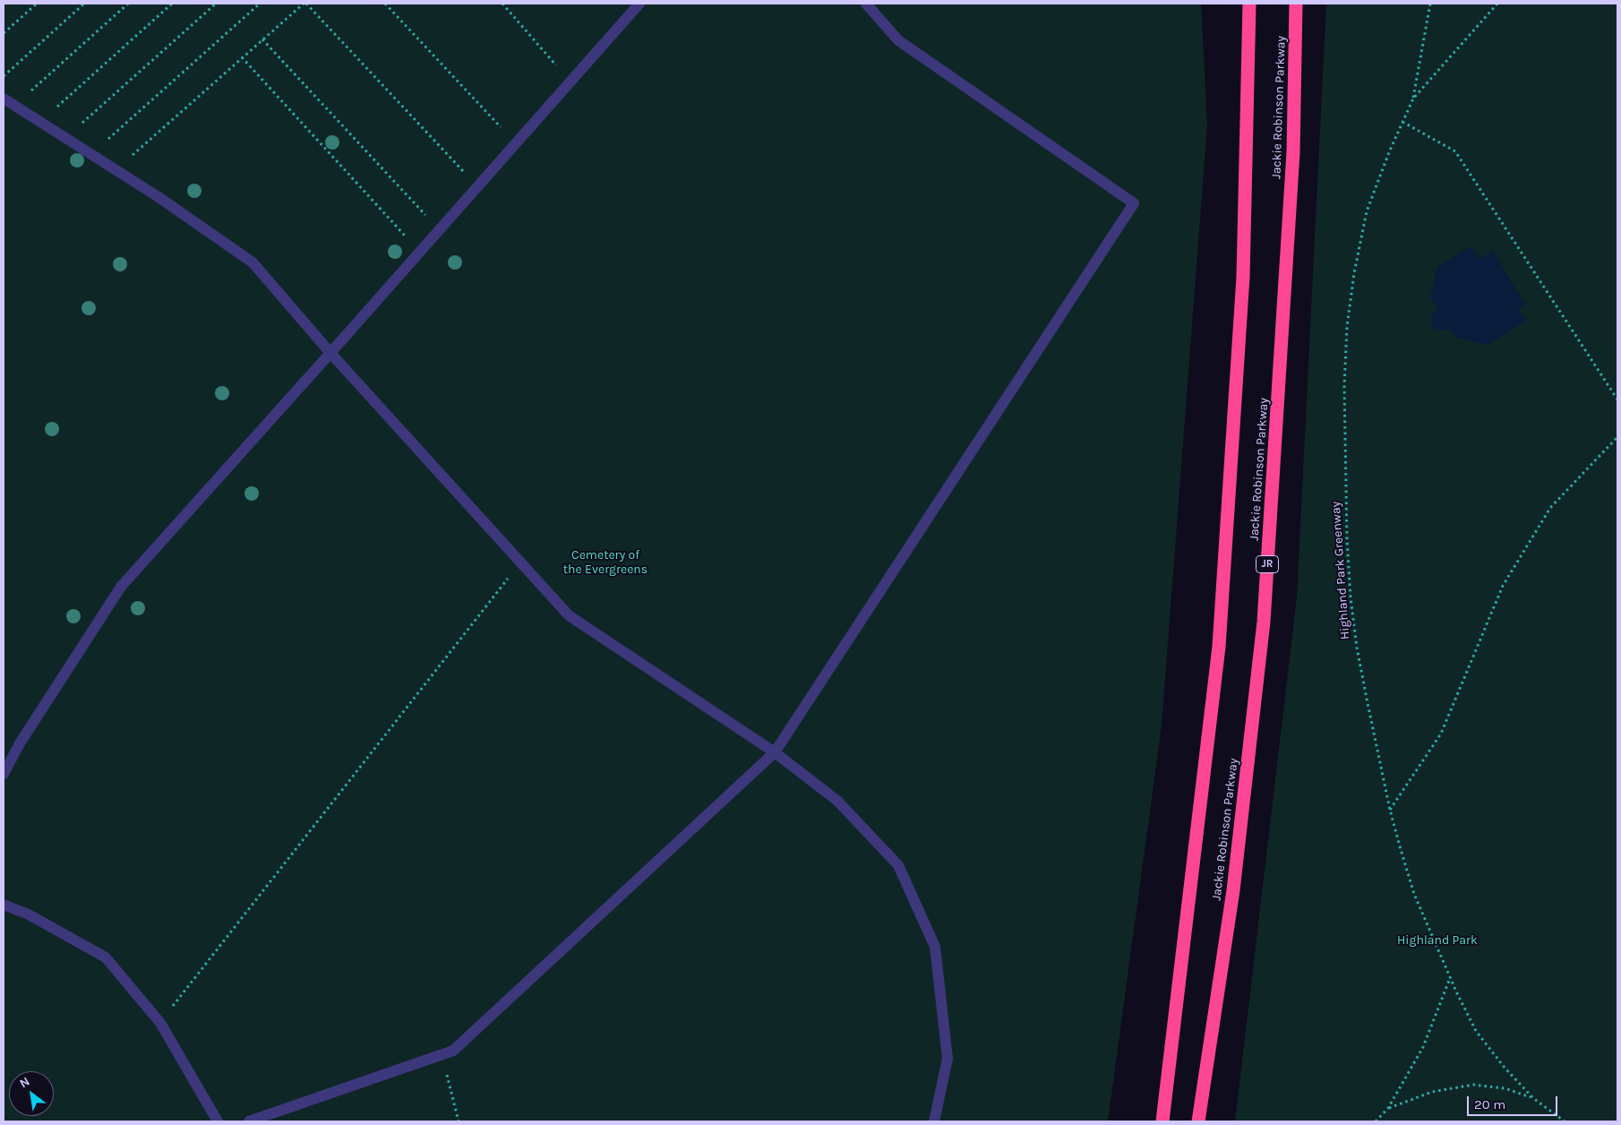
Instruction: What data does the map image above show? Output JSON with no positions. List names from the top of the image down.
{
  "streets": {
    "highway": ["Jackie Robinson Parkway", "JR"],
    "path": ["Highland Park Greenway"]
  },
  "parks": ["Cemetery of the Evergreens", "Highland Park"],
  "scale_bar": "20 m",
  "north": "top left"
}
